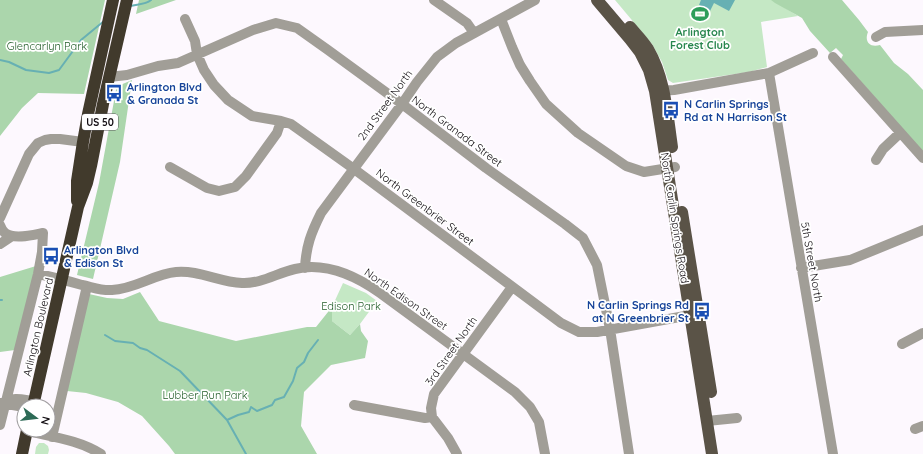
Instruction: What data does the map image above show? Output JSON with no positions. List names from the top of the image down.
{
  "streets": {
    "highway": ["US 50", "Arlington Boulevard"],
    "main road": ["North Carlin Springs Road"],
    "street": [
      "2nd Street North",
      "North Granada Street",
      "North Greenbrier Street",
      "5th Street North",
      "North Edison Street",
      "3rd Street North"
    ]
  },
  "crossings": [
    ["2nd Street North", "North Granada Street"],
    ["2nd Street North", "North Greenbrier Street"],
    ["2nd Street North", "North Edison Street"],
    ["North Granada Street", "North Greenbrier Street"],
    ["North Granada Street", "Arlington Boulevard"],
    ["North Greenbrier Street", "North Carlin Springs Road"],
    ["North Greenbrier Street", "3rd Street North"],
    ["North Edison Street", "Arlington Boulevard"],
    ["North Edison Street", "3rd Street North"]
  ],
  "parks": ["Glencarlyn Park", "Edison Park", "Lubber Run Park"],
  "places": {
    "sports": ["Arlington Forest Club"],
    "bus stop": [
      "Arlington Blvd & Granada St",
      "N Carlin Springs Rd at N Harrison St",
      "Arlington Blvd & Edison St",
      "N Carlin Springs Rd at N Greenbrier St"
    ]
  },
  "north": "right"
}
